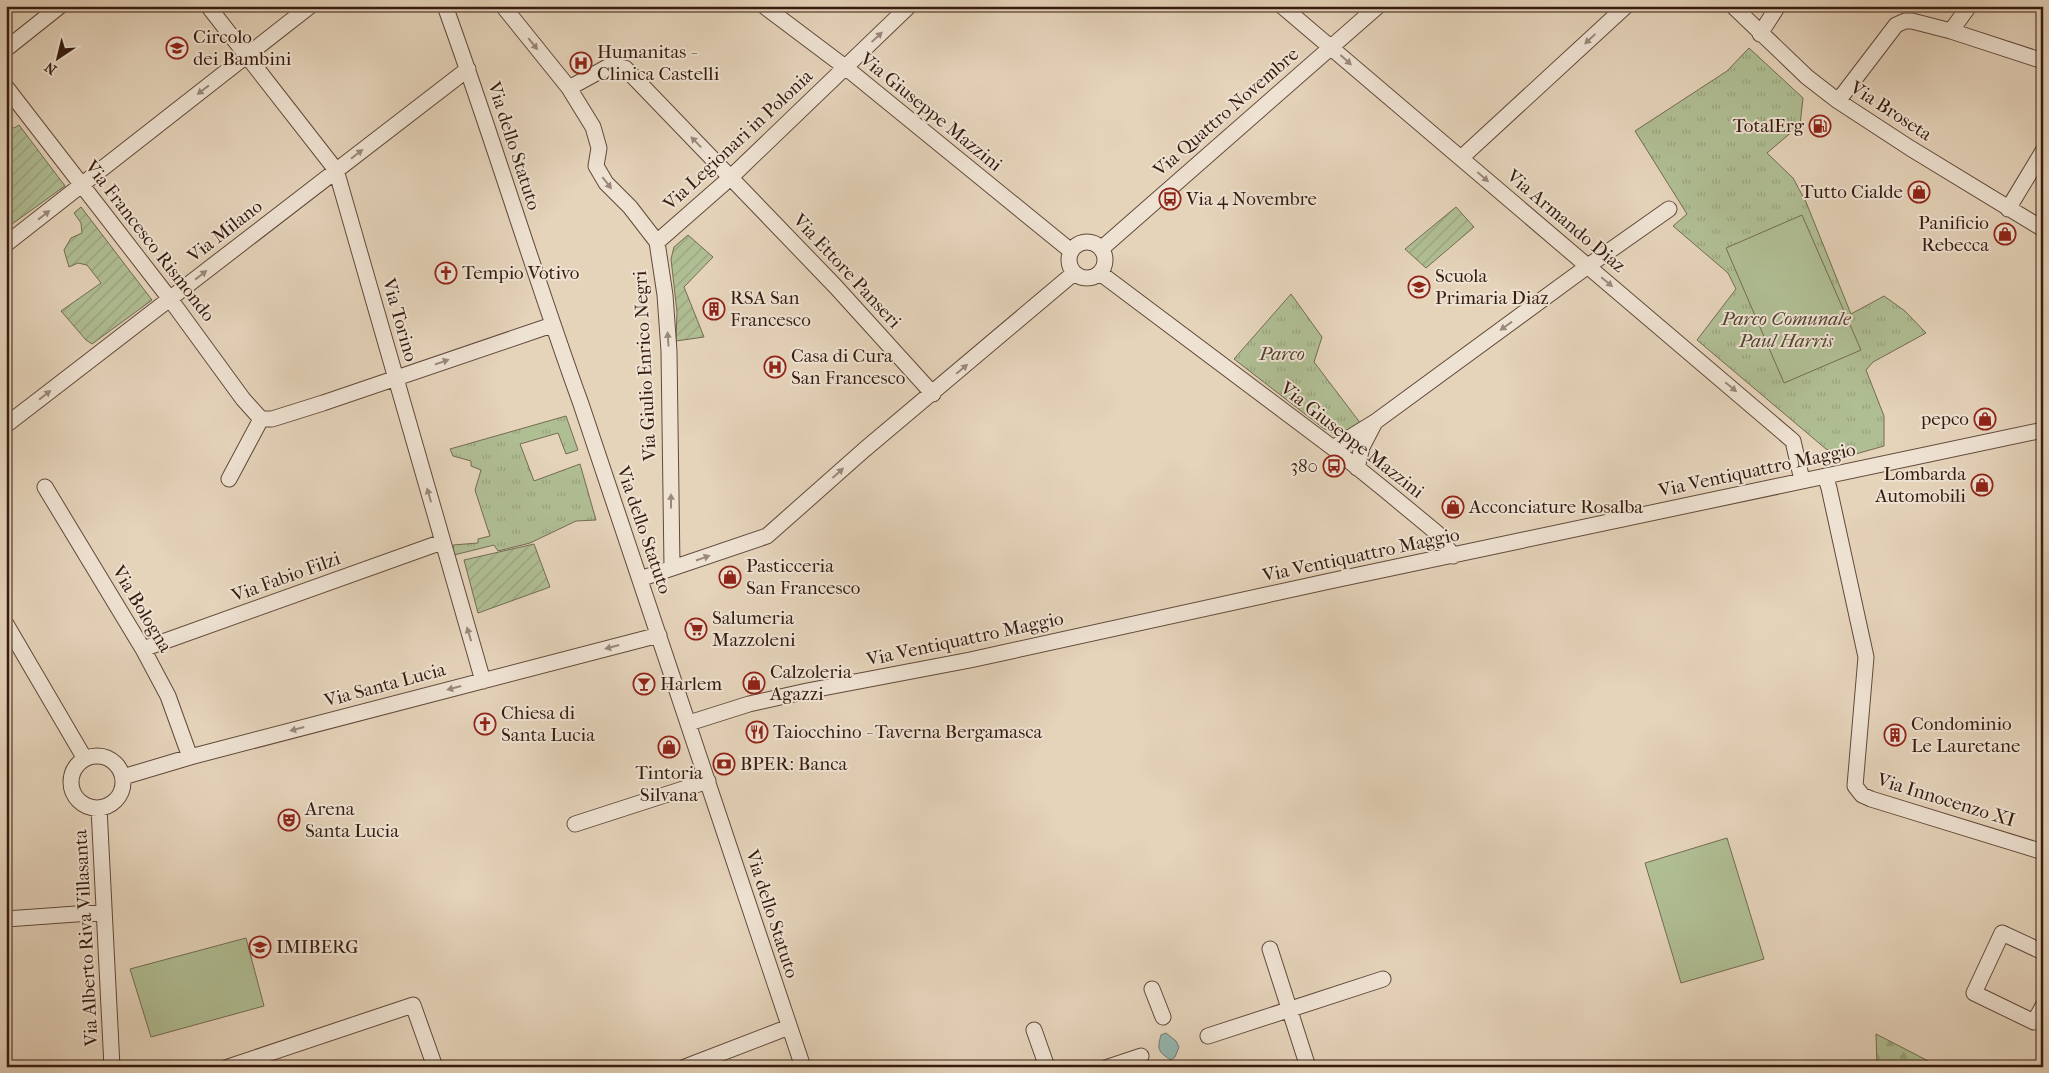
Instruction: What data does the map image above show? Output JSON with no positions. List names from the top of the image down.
{
  "streets": {
    "street": [
      "Via Broseta",
      "Via Giuseppe Mazzini",
      "Via Quattro Novembre",
      "Via Legionari in Polonia",
      "Via dello Statuto",
      "Via Armando Diaz",
      "Via Milano",
      "Via Francesco Rismondo",
      "Via Ettore Panseri",
      "Via Torino",
      "Via Giulio Enrico Negri",
      "Via Ventiquattro Maggio",
      "Via Fabio Filzi",
      "Via Bologna",
      "Via Santa Lucia",
      "Via Innocenzo XI",
      "Via Alberto Riva Villasanta"
    ]
  },
  "crossings": [
    ["Via Giuseppe Mazzini", "Via Quattro Novembre"],
    ["Via Giuseppe Mazzini", "Via Legionari in Polonia"],
    ["Via Giuseppe Mazzini", "Via Ventiquattro Maggio"],
    ["Via Quattro Novembre", "Via Armando Diaz"],
    ["Via Legionari in Polonia", "Via Ettore Panseri"],
    ["Via Legionari in Polonia", "Via Giulio Enrico Negri"],
    ["Via dello Statuto", "Via Milano"],
    ["Via dello Statuto", "Via Ventiquattro Maggio"],
    ["Via dello Statuto", "Via Santa Lucia"],
    ["Via Armando Diaz", "Via Ventiquattro Maggio"],
    ["Via Milano", "Via Francesco Rismondo"],
    ["Via Milano", "Via Torino"],
    ["Via Ettore Panseri", "Via Giulio Enrico Negri"],
    ["Via Torino", "Via Fabio Filzi"],
    ["Via Torino", "Via Santa Lucia"],
    ["Via Ventiquattro Maggio", "Via Innocenzo XI"],
    ["Via Fabio Filzi", "Via Bologna"],
    ["Via Bologna", "Via Santa Lucia"],
    ["Via Santa Lucia", "Via Alberto Riva Villasanta"]
  ],
  "one_way": [
    "Via Armando Diaz",
    "Via Milano",
    "Via Ettore Panseri",
    "Via Torino",
    "Via Santa Lucia"
  ],
  "parks": ["Parco Comunale Paul Harris", "Parco"],
  "places": {
    "school or university": ["Circolo dei Bambini", "Scuola Primaria Diaz", "IMIBERG"],
    "hospital": ["Humanitas - Clinica Castelli", "Casa di Cura San Francesco"],
    "fuel station": ["TotalErg"],
    "shop": [
      "Tutto Cialde",
      "Panificio Rebecca",
      "pepco",
      "Lombarda Automobili",
      "Acconciature Rosalba",
      "Pasticceria San Francesco",
      "Calzoleria Agazzi",
      "Tintoria Silvana"
    ],
    "bus stop": ["Via 4 Novembre", "380"],
    "church": ["Tempio Votivo", "Chiesa di Santa Lucia"],
    "building": ["RSA San Francesco", "Condominio Le Lauretane"],
    "supermarket": ["Salumeria Mazzoleni"],
    "bar": ["Harlem"],
    "restaurant": ["Taiocchino - Taverna Bergamasca"],
    "bank": ["BPER: Banca"],
    "theatre": ["Arena Santa Lucia"]
  },
  "north": "bottom left"
}
